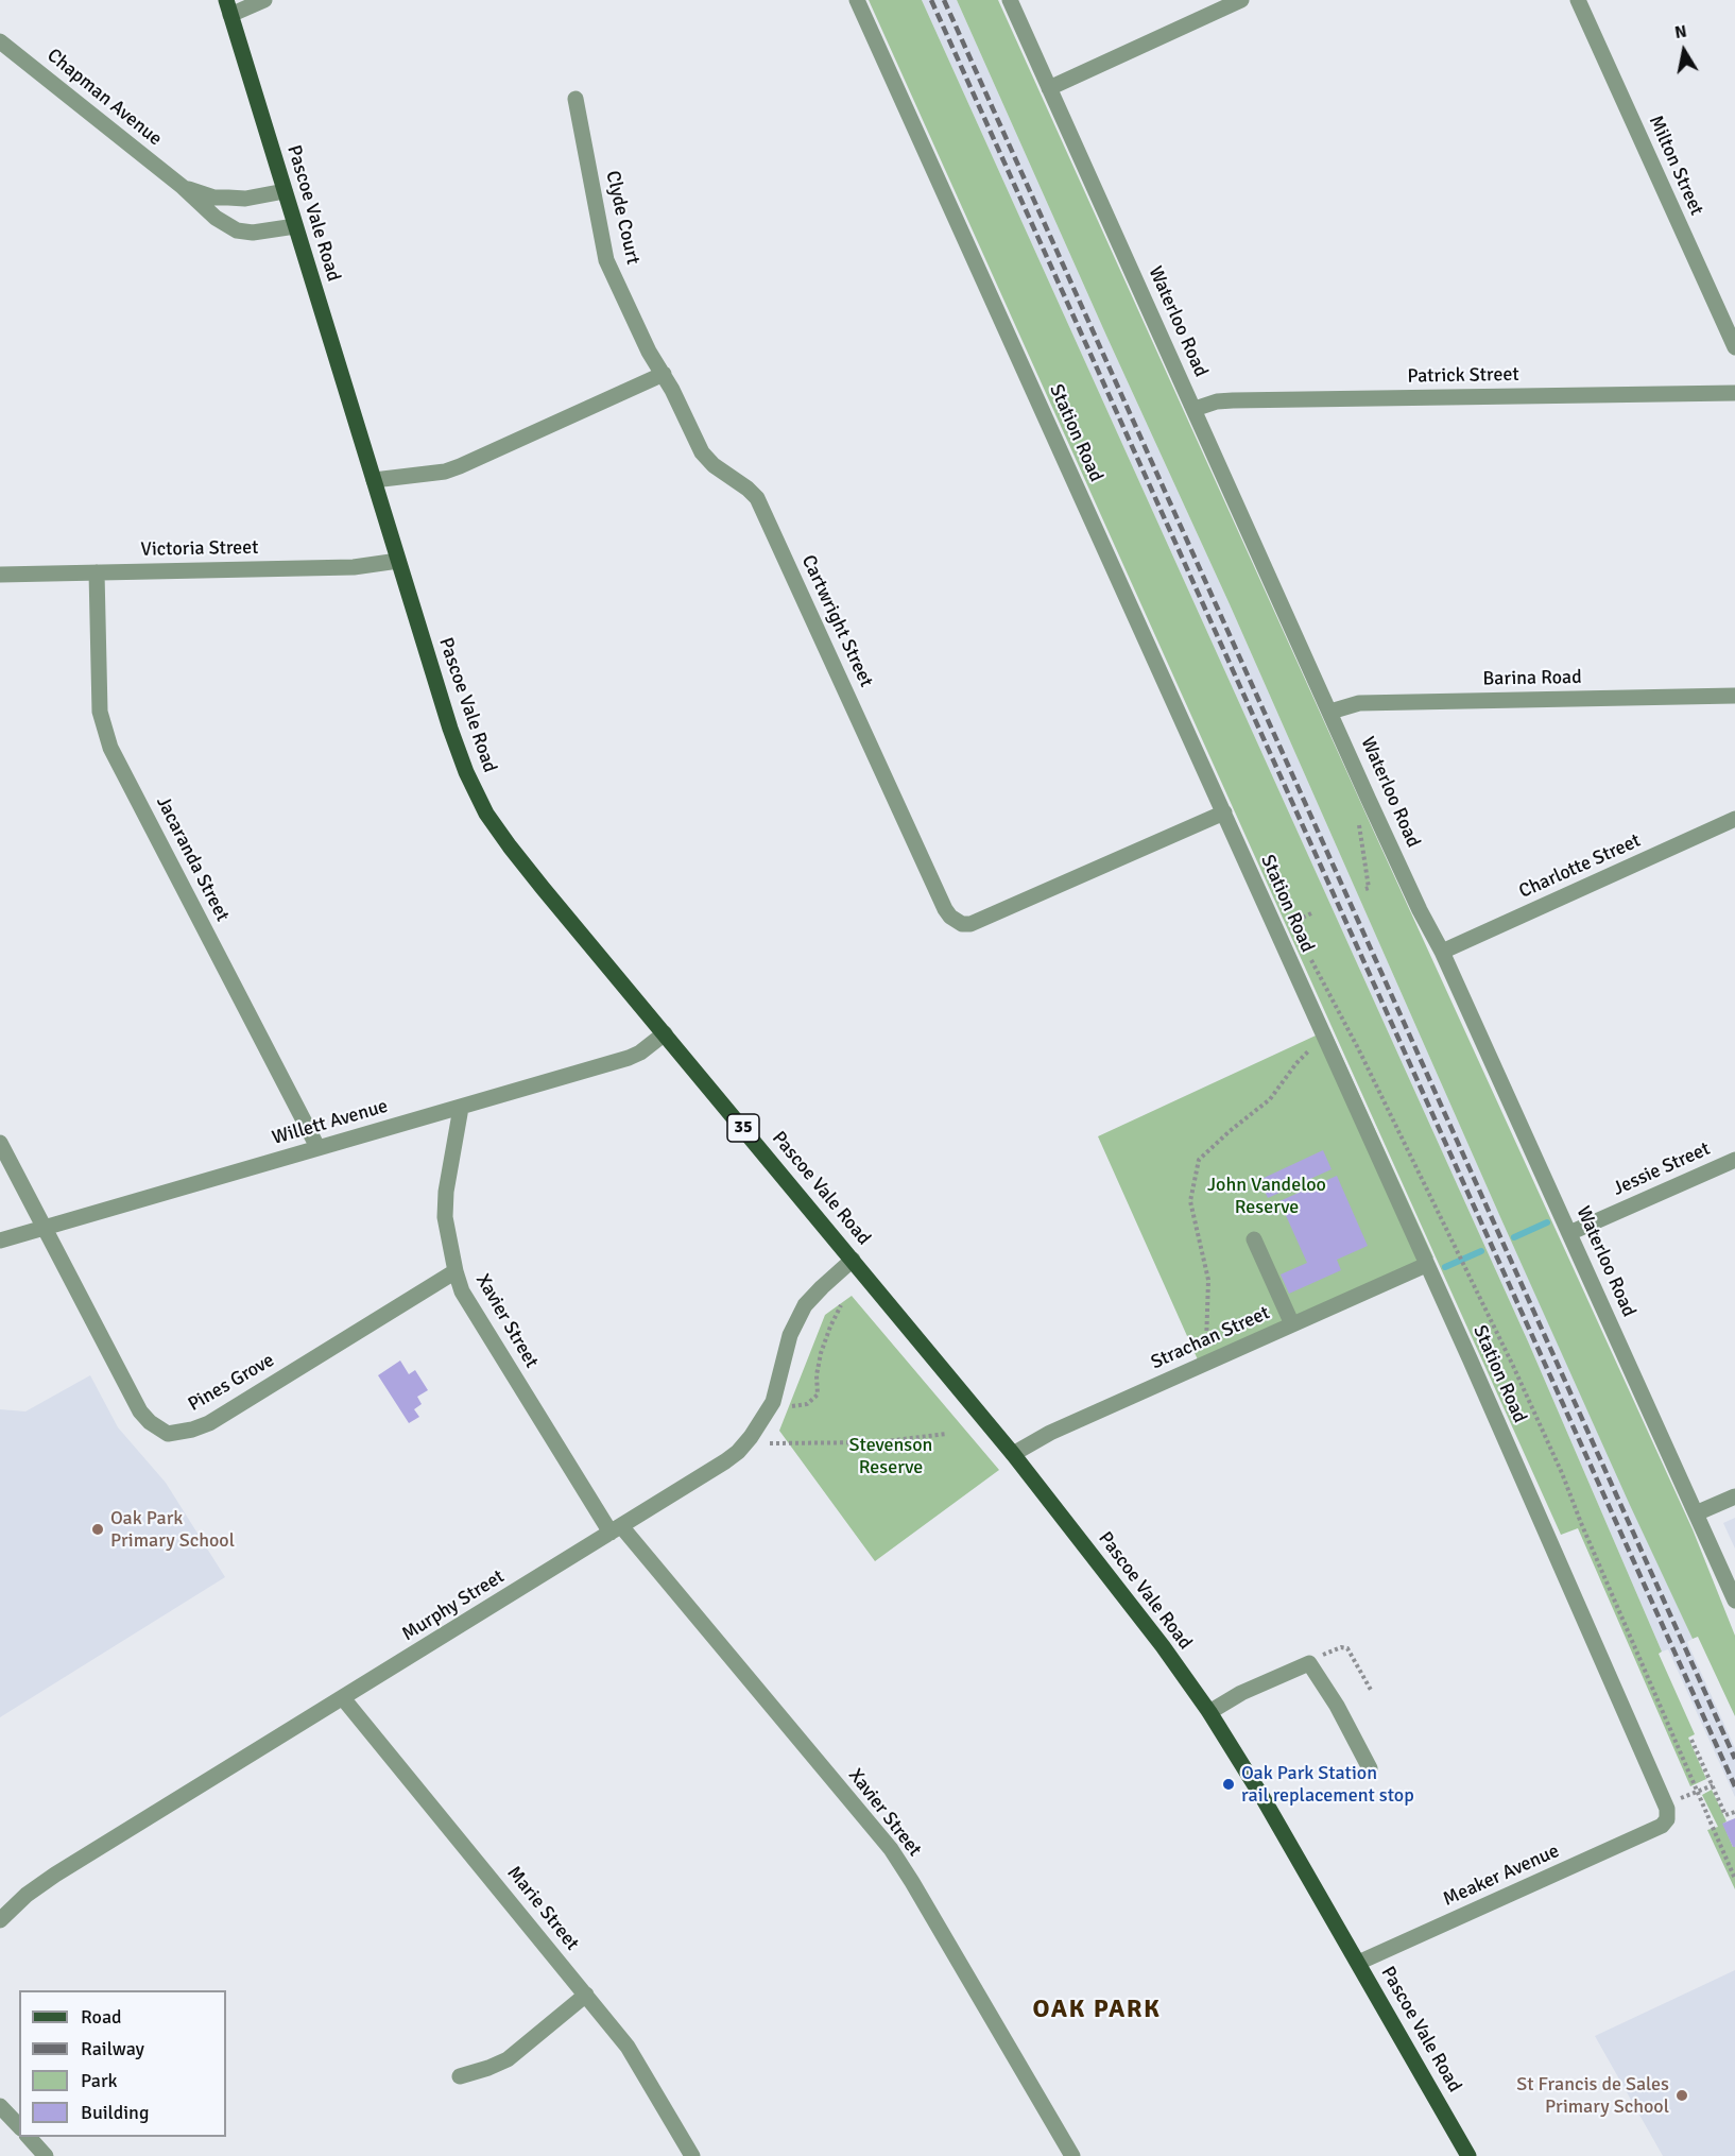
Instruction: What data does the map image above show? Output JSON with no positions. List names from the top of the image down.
{
  "streets": {
    "main road": ["Pascoe Vale Road", "35"],
    "street": [
      "Chapman Avenue",
      "Milton Street",
      "Clyde Court",
      "Waterloo Road",
      "Patrick Street",
      "Station Road",
      "Victoria Street",
      "Cartwright Street",
      "Barina Road",
      "Jacaranda Street",
      "Charlotte Street",
      "Willett Avenue",
      "Jessie Street",
      "Xavier Street",
      "Strachan Street",
      "Pines Grove",
      "Murphy Street",
      "Meaker Avenue",
      "Marie Street"
    ]
  },
  "crossings": [
    ["Chapman Avenue", "Pascoe Vale Road"],
    ["Pascoe Vale Road", "Victoria Street"],
    ["Pascoe Vale Road", "Willett Avenue"],
    ["Pascoe Vale Road", "Strachan Street"],
    ["Pascoe Vale Road", "Murphy Street"],
    ["Pascoe Vale Road", "Meaker Avenue"],
    ["Clyde Court", "Cartwright Street"],
    ["Waterloo Road", "Patrick Street"],
    ["Waterloo Road", "Barina Road"],
    ["Waterloo Road", "Charlotte Street"],
    ["Waterloo Road", "Jessie Street"],
    ["Station Road", "Cartwright Street"],
    ["Station Road", "Strachan Street"],
    ["Station Road", "Meaker Avenue"],
    ["Victoria Street", "Jacaranda Street"],
    ["Jacaranda Street", "Willett Avenue"],
    ["Willett Avenue", "Xavier Street"],
    ["Willett Avenue", "Pines Grove"],
    ["Xavier Street", "Pines Grove"],
    ["Xavier Street", "Murphy Street"],
    ["Murphy Street", "Marie Street"]
  ],
  "districts": ["OAK PARK"],
  "parks": ["John Vandeloo Reserve", "Stevenson Reserve"],
  "places": ["Oak Park Primary School", "Oak Park Station rail replacement stop", "St Francis de Sales Primary School"],
  "legend": [
    "Road",
    "Railway",
    "Park",
    "Building"
  ],
  "north": "top"
}
